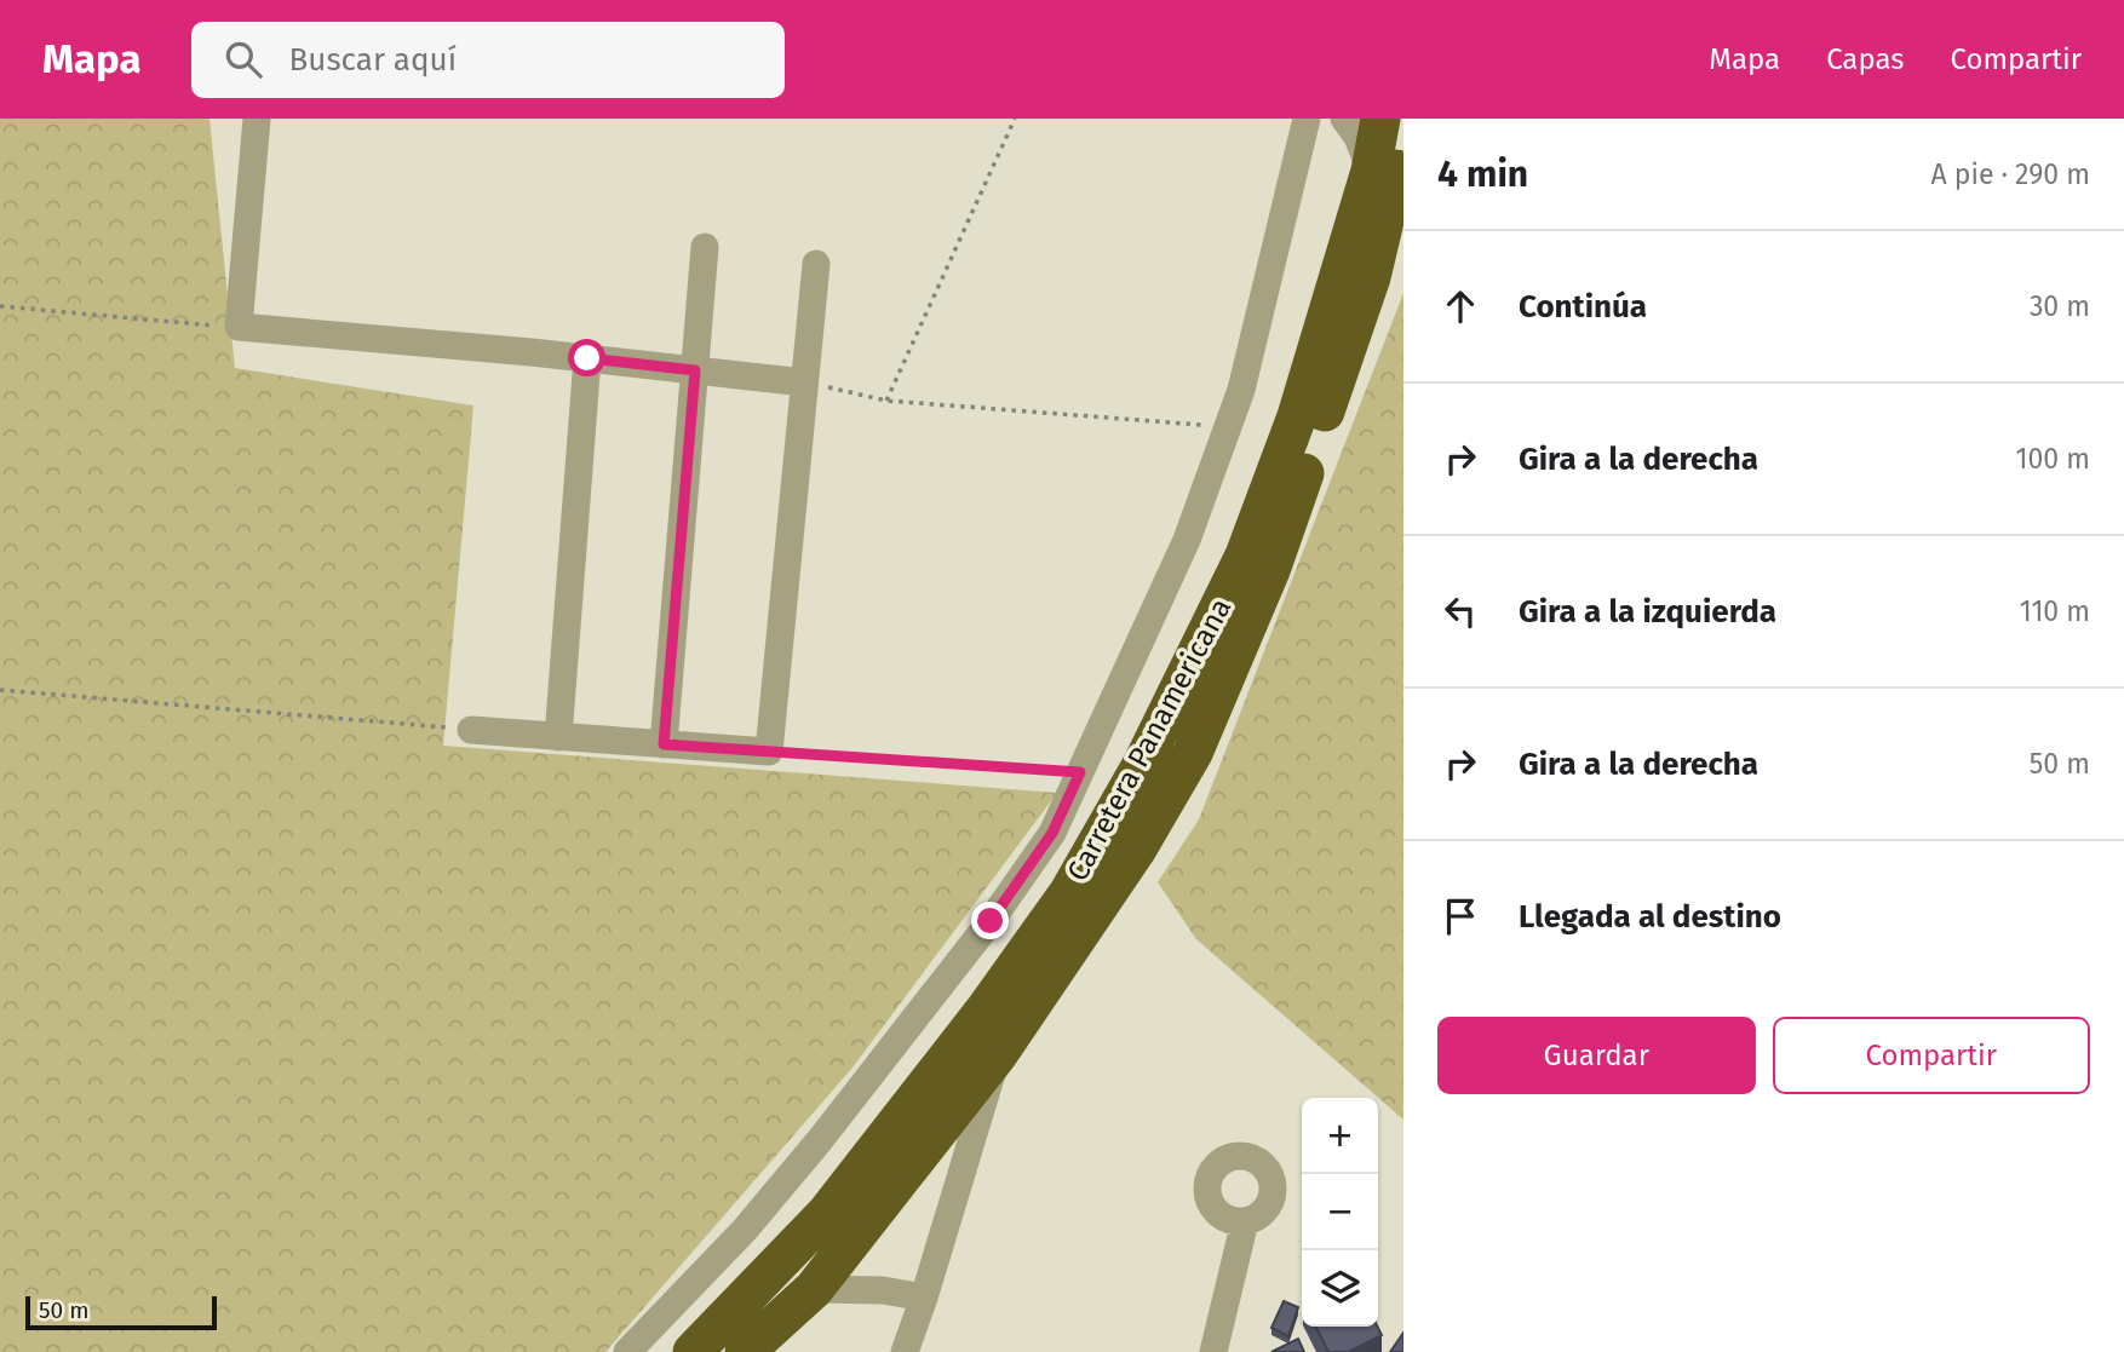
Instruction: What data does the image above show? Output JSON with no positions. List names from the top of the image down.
{
  "streets": {
    "highway": ["Carretera Panamericana"]
  },
  "scale_bar": "50 m",
  "page": {
    "header": "Mapa",
    "search": "Buscar aquí",
    "nav": ["Mapa", "Capas", "Compartir"],
    "heading": ["4 min", "A pie · 290 m"],
    "list": [
      ["Continúa", "30 m"],
      ["Gira a la derecha", "100 m"],
      ["Gira a la izquierda", "110 m"],
      ["Gira a la derecha", "50 m"],
      "Llegada al destino"
    ],
    "buttons": ["Guardar", "Compartir"],
    "map_buttons": ["+", "−"],
    "scale": "50 m"
  }
}
